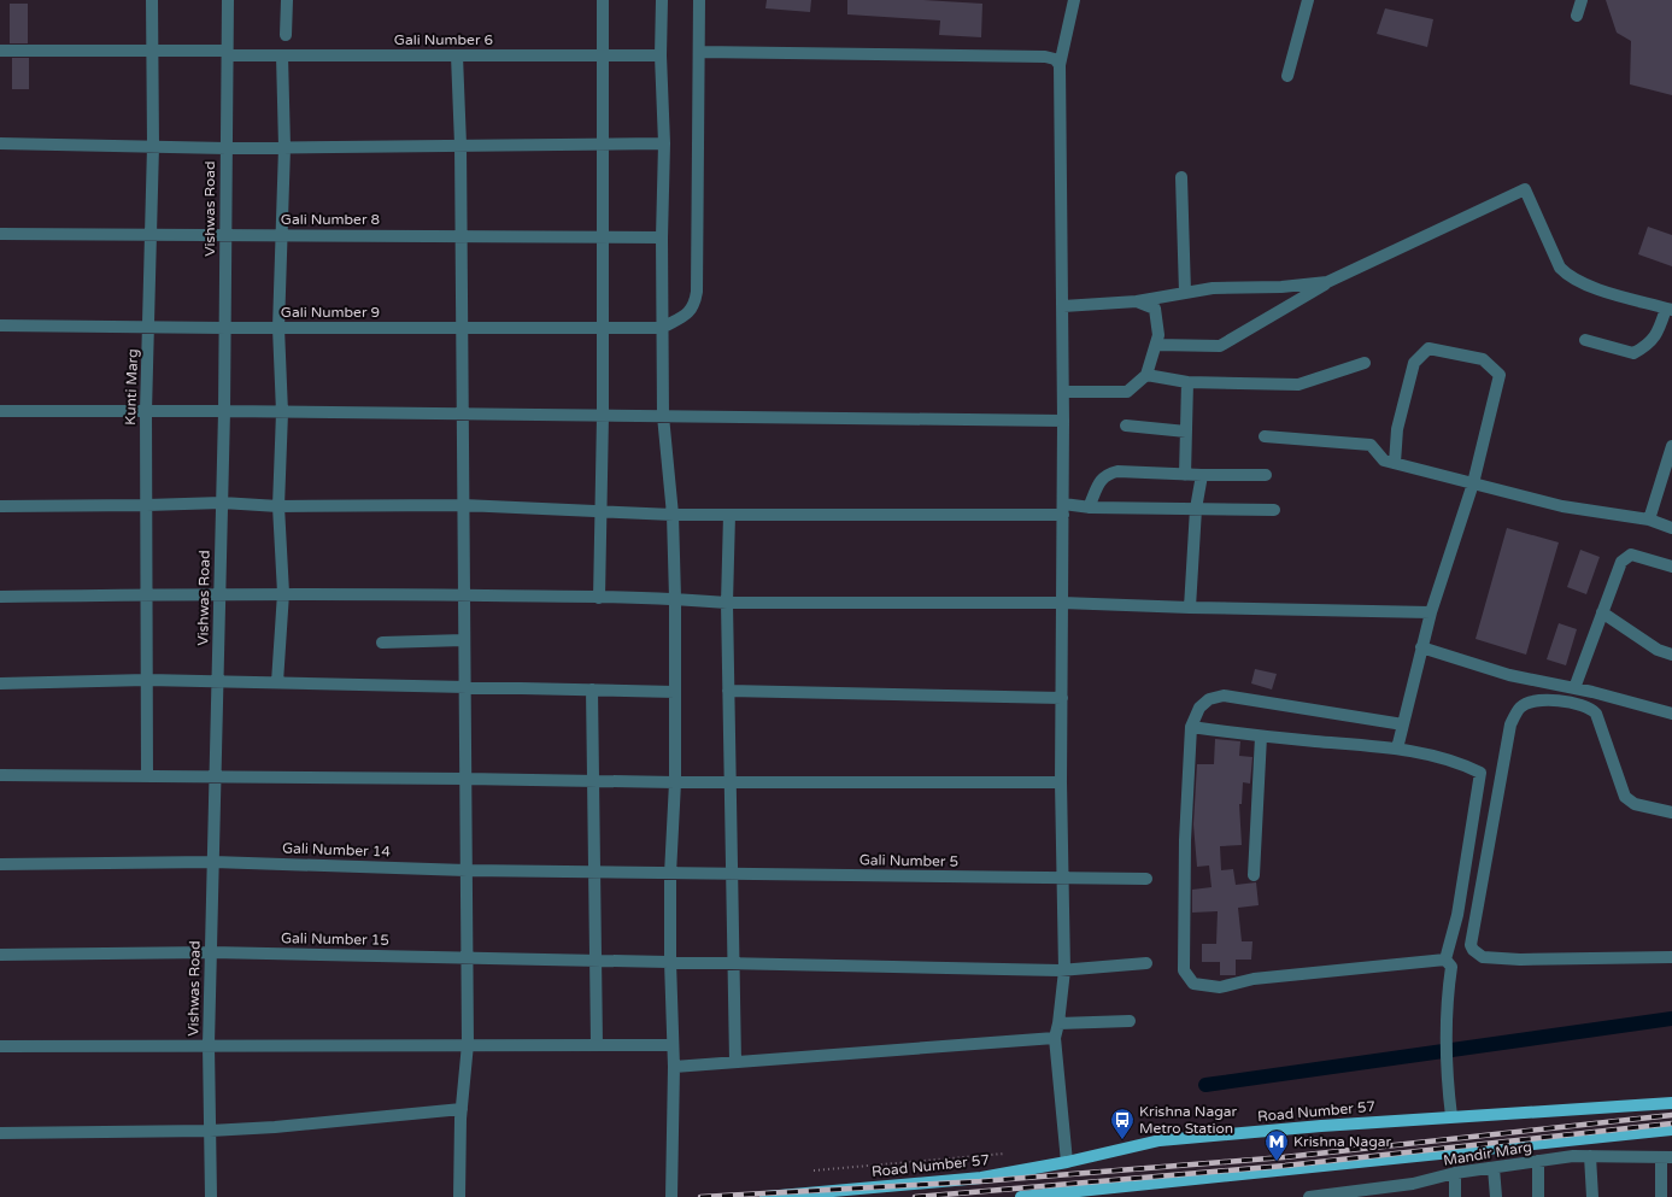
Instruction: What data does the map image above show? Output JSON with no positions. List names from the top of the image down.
{
  "streets": {
    "main road": ["Road Number 57"],
    "street": [
      "Gali Number 6",
      "Vishwas Road",
      "Gali Number 8",
      "Gali Number 9",
      "Kunti Marg",
      "Gali Number 14",
      "Gali Number 5",
      "Gali Number 15",
      "Mandir Marg"
    ]
  },
  "crossings": [
    ["Gali Number 6", "Vishwas Road"],
    ["Gali Number 6", "Kunti Marg"],
    ["Vishwas Road", "Gali Number 8"],
    ["Vishwas Road", "Gali Number 9"],
    ["Vishwas Road", "Gali Number 14"],
    ["Vishwas Road", "Gali Number 15"],
    ["Gali Number 8", "Kunti Marg"],
    ["Gali Number 9", "Kunti Marg"],
    ["Gali Number 14", "Gali Number 5"]
  ],
  "places": {
    "bus stop": ["Krishna Nagar Metro Station"],
    "metro station": ["Krishna Nagar"]
  }
}
